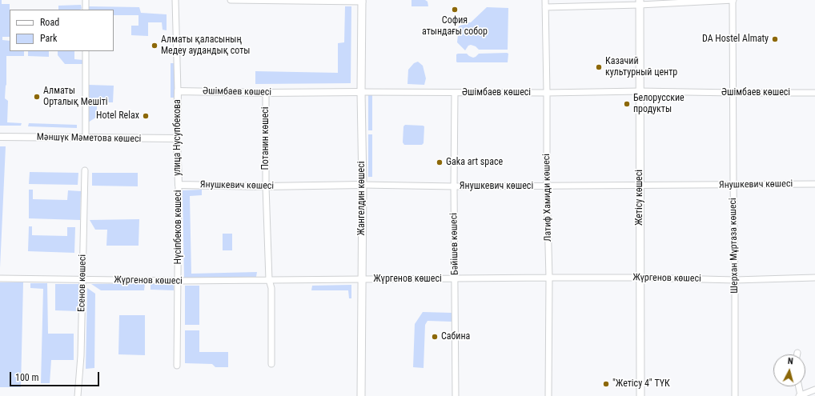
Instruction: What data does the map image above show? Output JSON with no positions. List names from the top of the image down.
{
  "streets": {
    "main road": ["Жетісу көшесі", "Жангелдин көшесі"],
    "street": [
      "Әшімбаев көшесі",
      "улица Нусупбекова",
      "Мәншүк Мәметова көшесі",
      "Потанин көшесі",
      "Янушкевич көшесі",
      "Латиф Хамиди көшесі",
      "Нүсіпбеков көшесі",
      "Бәйішев көшесі",
      "Шерхан Мұртаза көшесі",
      "Жүргенов көшесі",
      "Есенов көшесі"
    ]
  },
  "crossings": [
    ["Әшімбаев көшесі", "улица Нусупбекова"],
    ["Әшімбаев көшесі", "Потанин көшесі"],
    ["Әшімбаев көшесі", "Латиф Хамиди көшесі"],
    ["Әшімбаев көшесі", "Жетісу көшесі"],
    ["Әшімбаев көшесі", "Жангелдин көшесі"],
    ["Әшімбаев көшесі", "Бәйішев көшесі"],
    ["Әшімбаев көшесі", "Шерхан Мұртаза көшесі"],
    ["улица Нусупбекова", "Мәншүк Мәметова көшесі"],
    ["улица Нусупбекова", "Янушкевич көшесі"],
    ["улица Нусупбекова", "Нүсіпбеков көшесі"],
    ["Потанин көшесі", "Янушкевич көшесі"],
    ["Потанин көшесі", "Жүргенов көшесі"],
    ["Янушкевич көшесі", "Латиф Хамиди көшесі"],
    ["Янушкевич көшесі", "Жетісу көшесі"],
    ["Янушкевич көшесі", "Жангелдин көшесі"],
    ["Янушкевич көшесі", "Нүсіпбеков көшесі"],
    ["Янушкевич көшесі", "Бәйішев көшесі"],
    ["Янушкевич көшесі", "Шерхан Мұртаза көшесі"],
    ["Латиф Хамиди көшесі", "Жүргенов көшесі"],
    ["Жетісу көшесі", "Жүргенов көшесі"],
    ["Жангелдин көшесі", "Жүргенов көшесі"],
    ["Нүсіпбеков көшесі", "Жүргенов көшесі"],
    ["Бәйішев көшесі", "Жүргенов көшесі"],
    ["Шерхан Мұртаза көшесі", "Жүргенов көшесі"],
    ["Жүргенов көшесі", "Есенов көшесі"]
  ],
  "places": [
    "София атындағы собор",
    "DA Hostel Almaty",
    "Алматы қаласының Медеу аудандық соты",
    "Казачий культурный центр",
    "Алматы Орталық Мешіті",
    "Белорусские продукты",
    "Hotel Relax",
    "Gaka art space",
    "Сабина",
    "\"Жетісу 4\" ТҮК"
  ],
  "legend": ["Road", "Park"],
  "scale_bar": "100 m",
  "north": "top"
}
